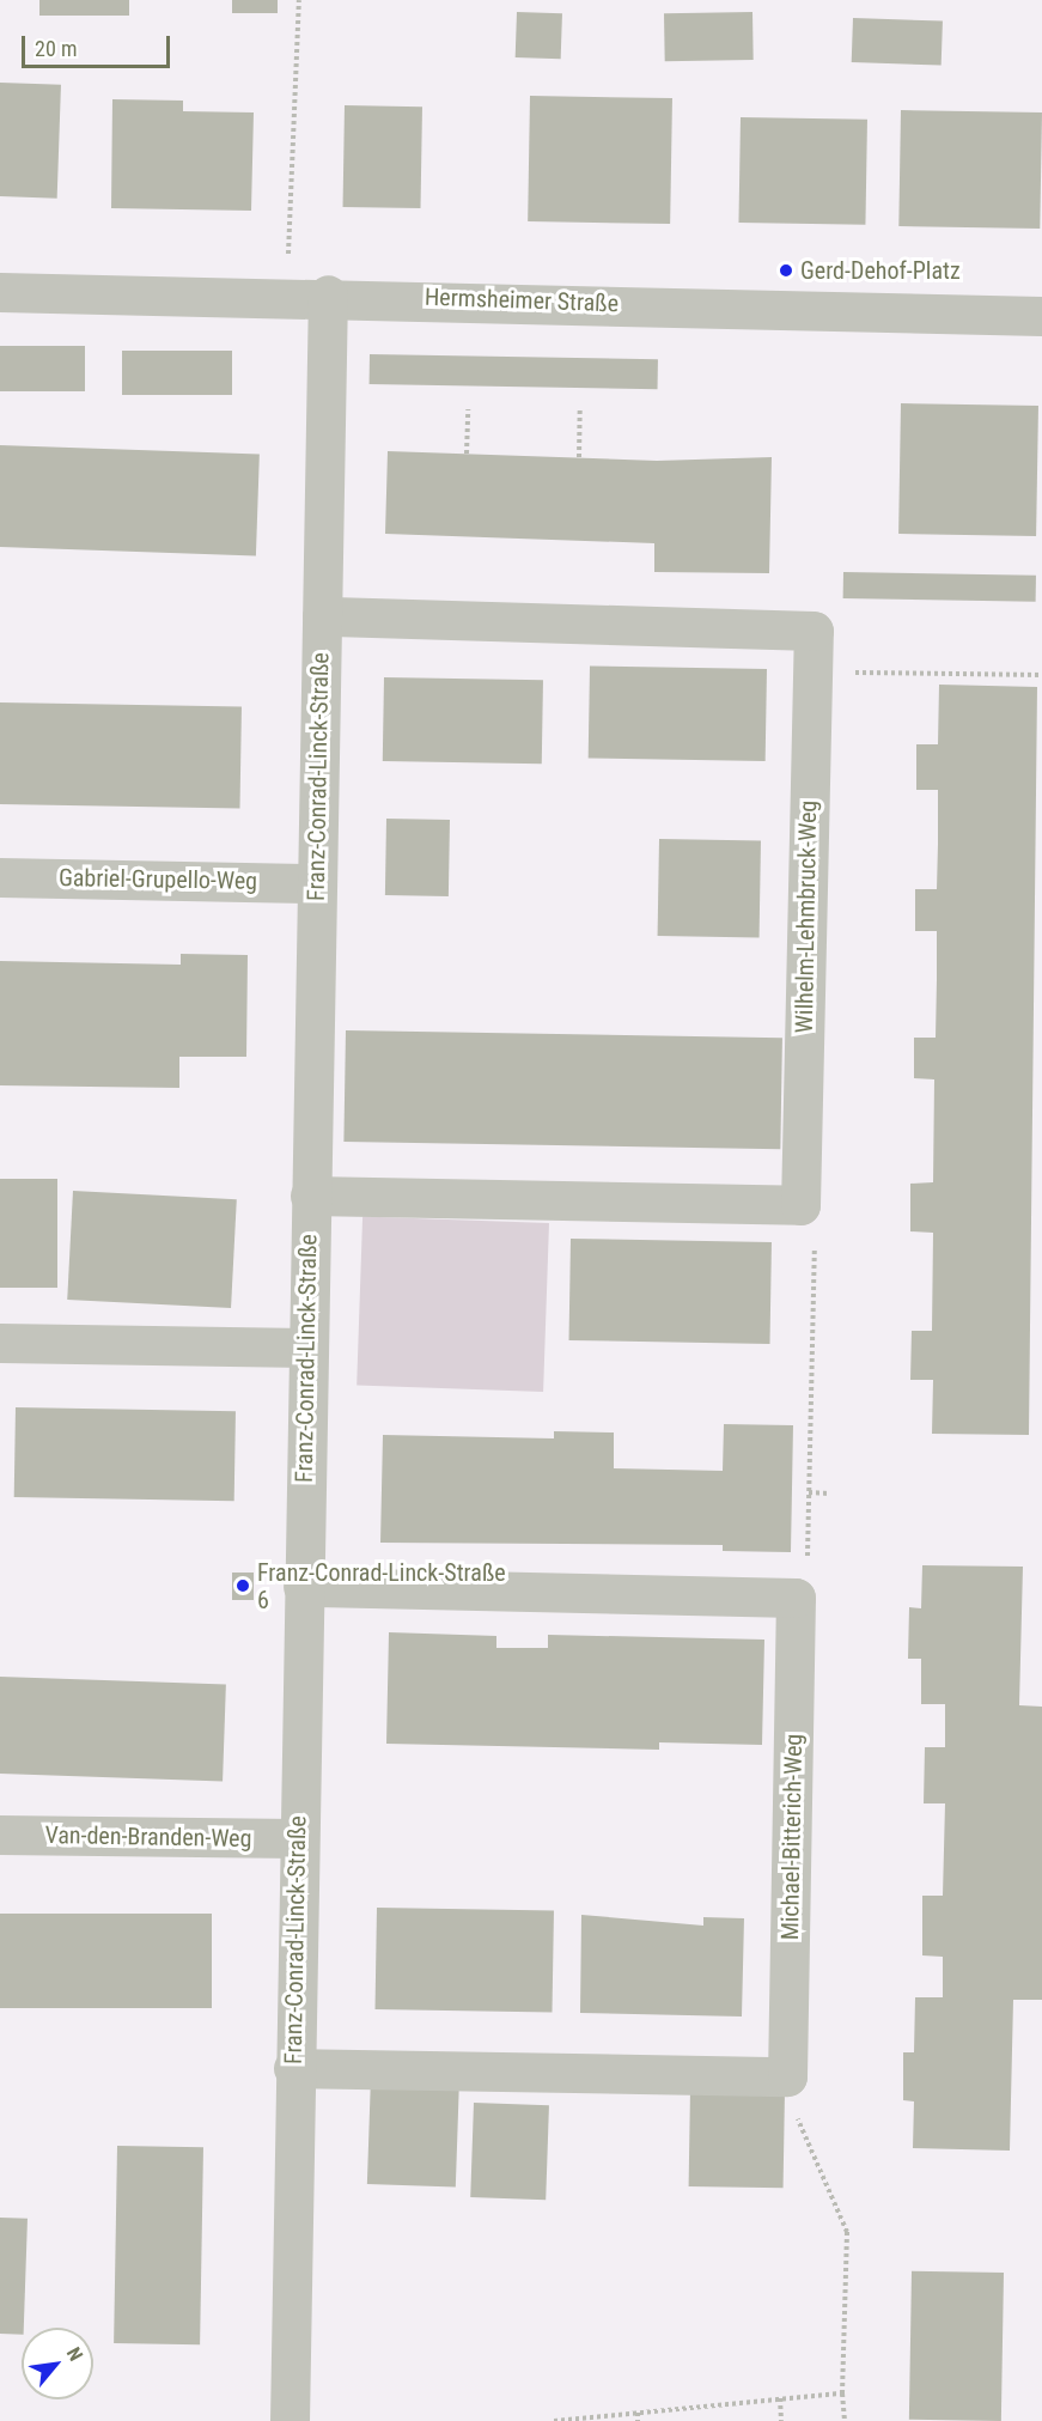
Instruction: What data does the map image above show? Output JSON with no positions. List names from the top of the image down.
{
  "streets": {
    "street": [
      "Hermsheimer Straße",
      "Franz-Conrad-Linck-Straße",
      "Gabriel-Grupello-Weg",
      "Wilhelm-Lehmbruck-Weg",
      "Van-den-Branden-Weg",
      "Michael-Bitterich-Weg"
    ]
  },
  "crossings": [
    ["Hermsheimer Straße", "Franz-Conrad-Linck-Straße"],
    ["Franz-Conrad-Linck-Straße", "Gabriel-Grupello-Weg"],
    ["Franz-Conrad-Linck-Straße", "Wilhelm-Lehmbruck-Weg"],
    ["Franz-Conrad-Linck-Straße", "Van-den-Branden-Weg"]
  ],
  "places": ["Gerd-Dehof-Platz", "Franz-Conrad-Linck-Straße 6"],
  "scale_bar": "20 m",
  "north": "top right"
}
